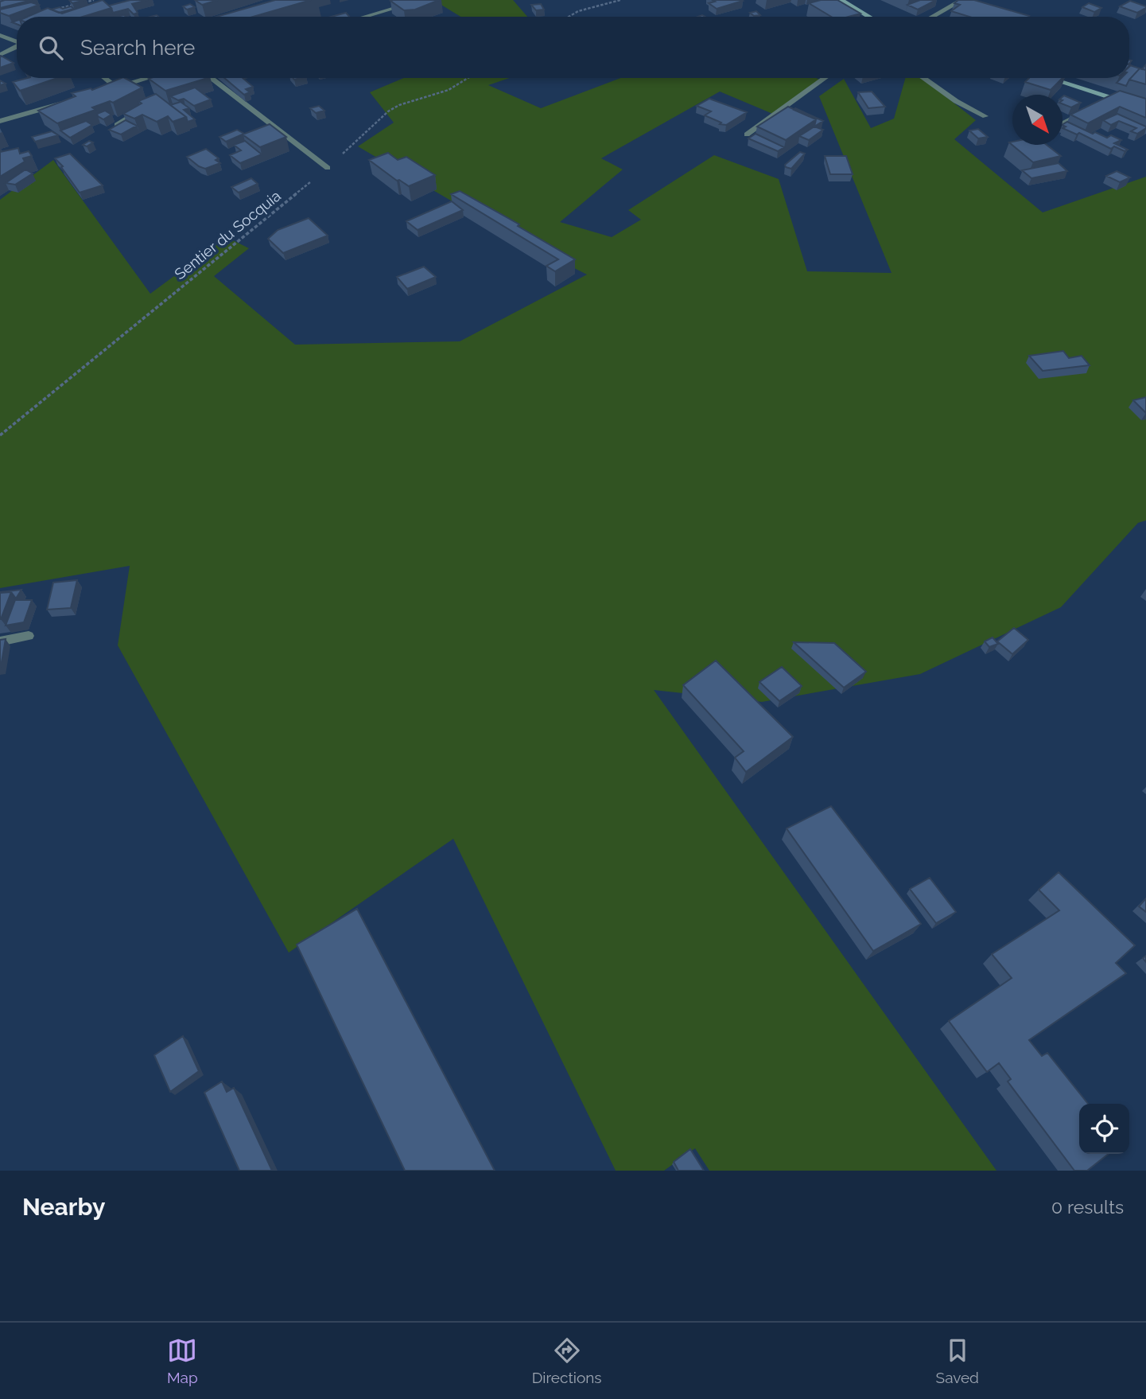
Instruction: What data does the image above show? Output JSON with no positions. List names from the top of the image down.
{
  "streets": {
    "path": ["Sentier du Socquia"]
  },
  "north": "bottom right",
  "page": {
    "search": "Search here",
    "heading": ["Nearby", "0 results"],
    "nav": ["Map", "Directions", "Saved"]
  }
}
